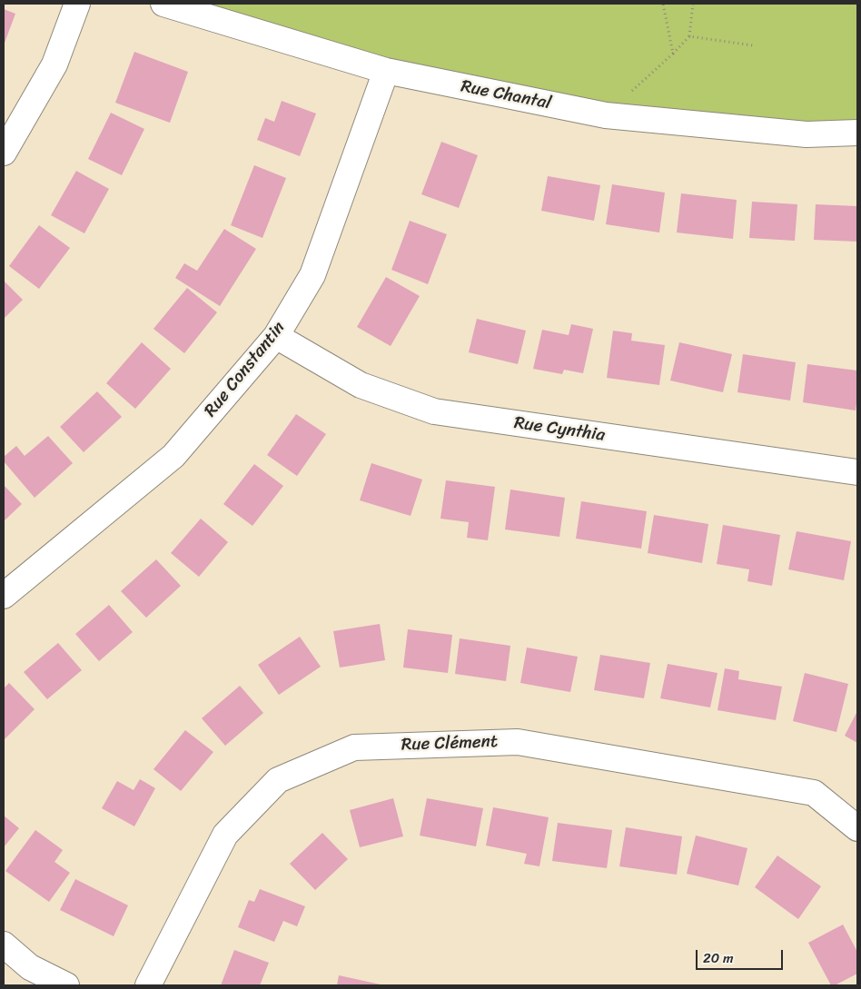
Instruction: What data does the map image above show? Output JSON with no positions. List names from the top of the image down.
{
  "streets": {
    "street": [
      "Rue Chantal",
      "Rue Constantin",
      "Rue Cynthia",
      "Rue Clément"
    ]
  },
  "crossings": [
    ["Rue Chantal", "Rue Constantin"],
    ["Rue Constantin", "Rue Cynthia"]
  ],
  "scale_bar": "20 m"
}
